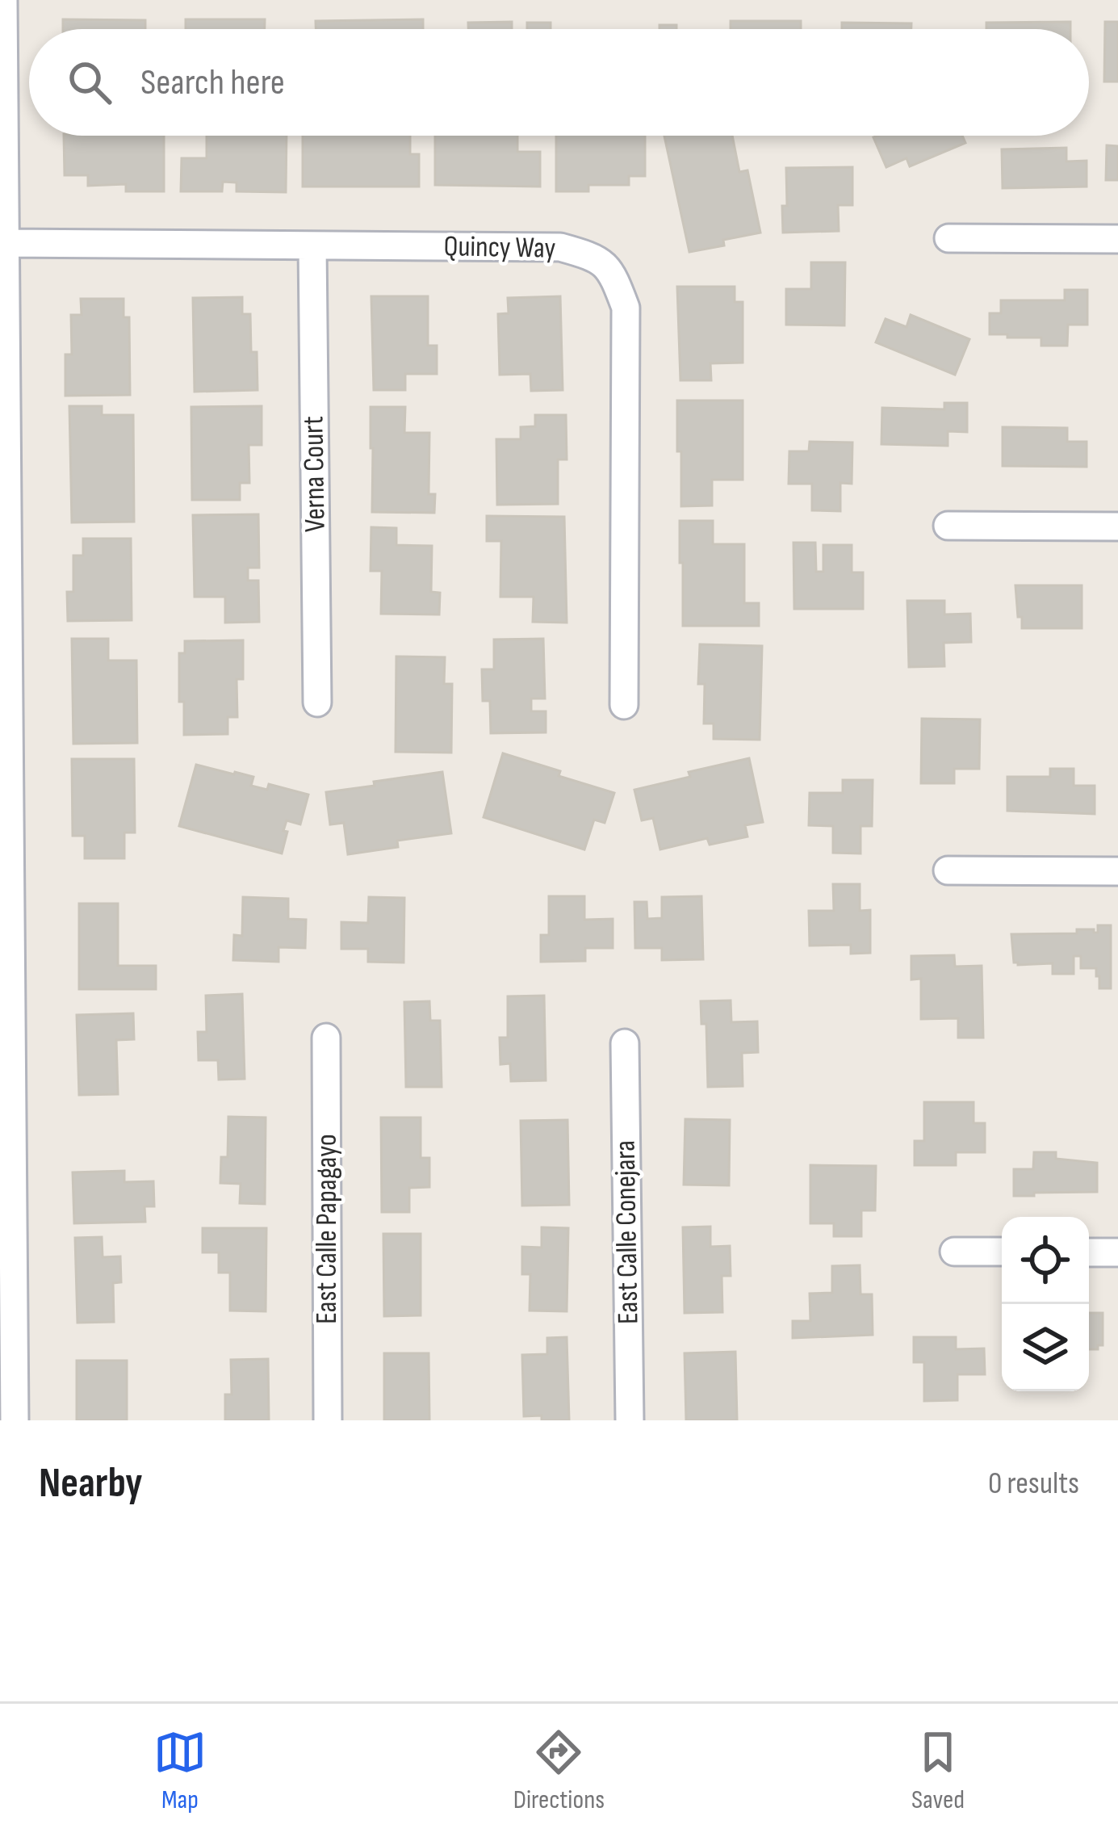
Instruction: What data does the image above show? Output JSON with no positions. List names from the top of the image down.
{
  "streets": {
    "street": [
      "Quincy Way",
      "Verna Court",
      "East Calle Papagayo",
      "East Calle Conejara"
    ]
  },
  "crossings": [
    ["Quincy Way", "Verna Court"]
  ],
  "page": {
    "search": "Search here",
    "heading": ["Nearby", "0 results"],
    "nav": ["Map", "Directions", "Saved"]
  }
}
